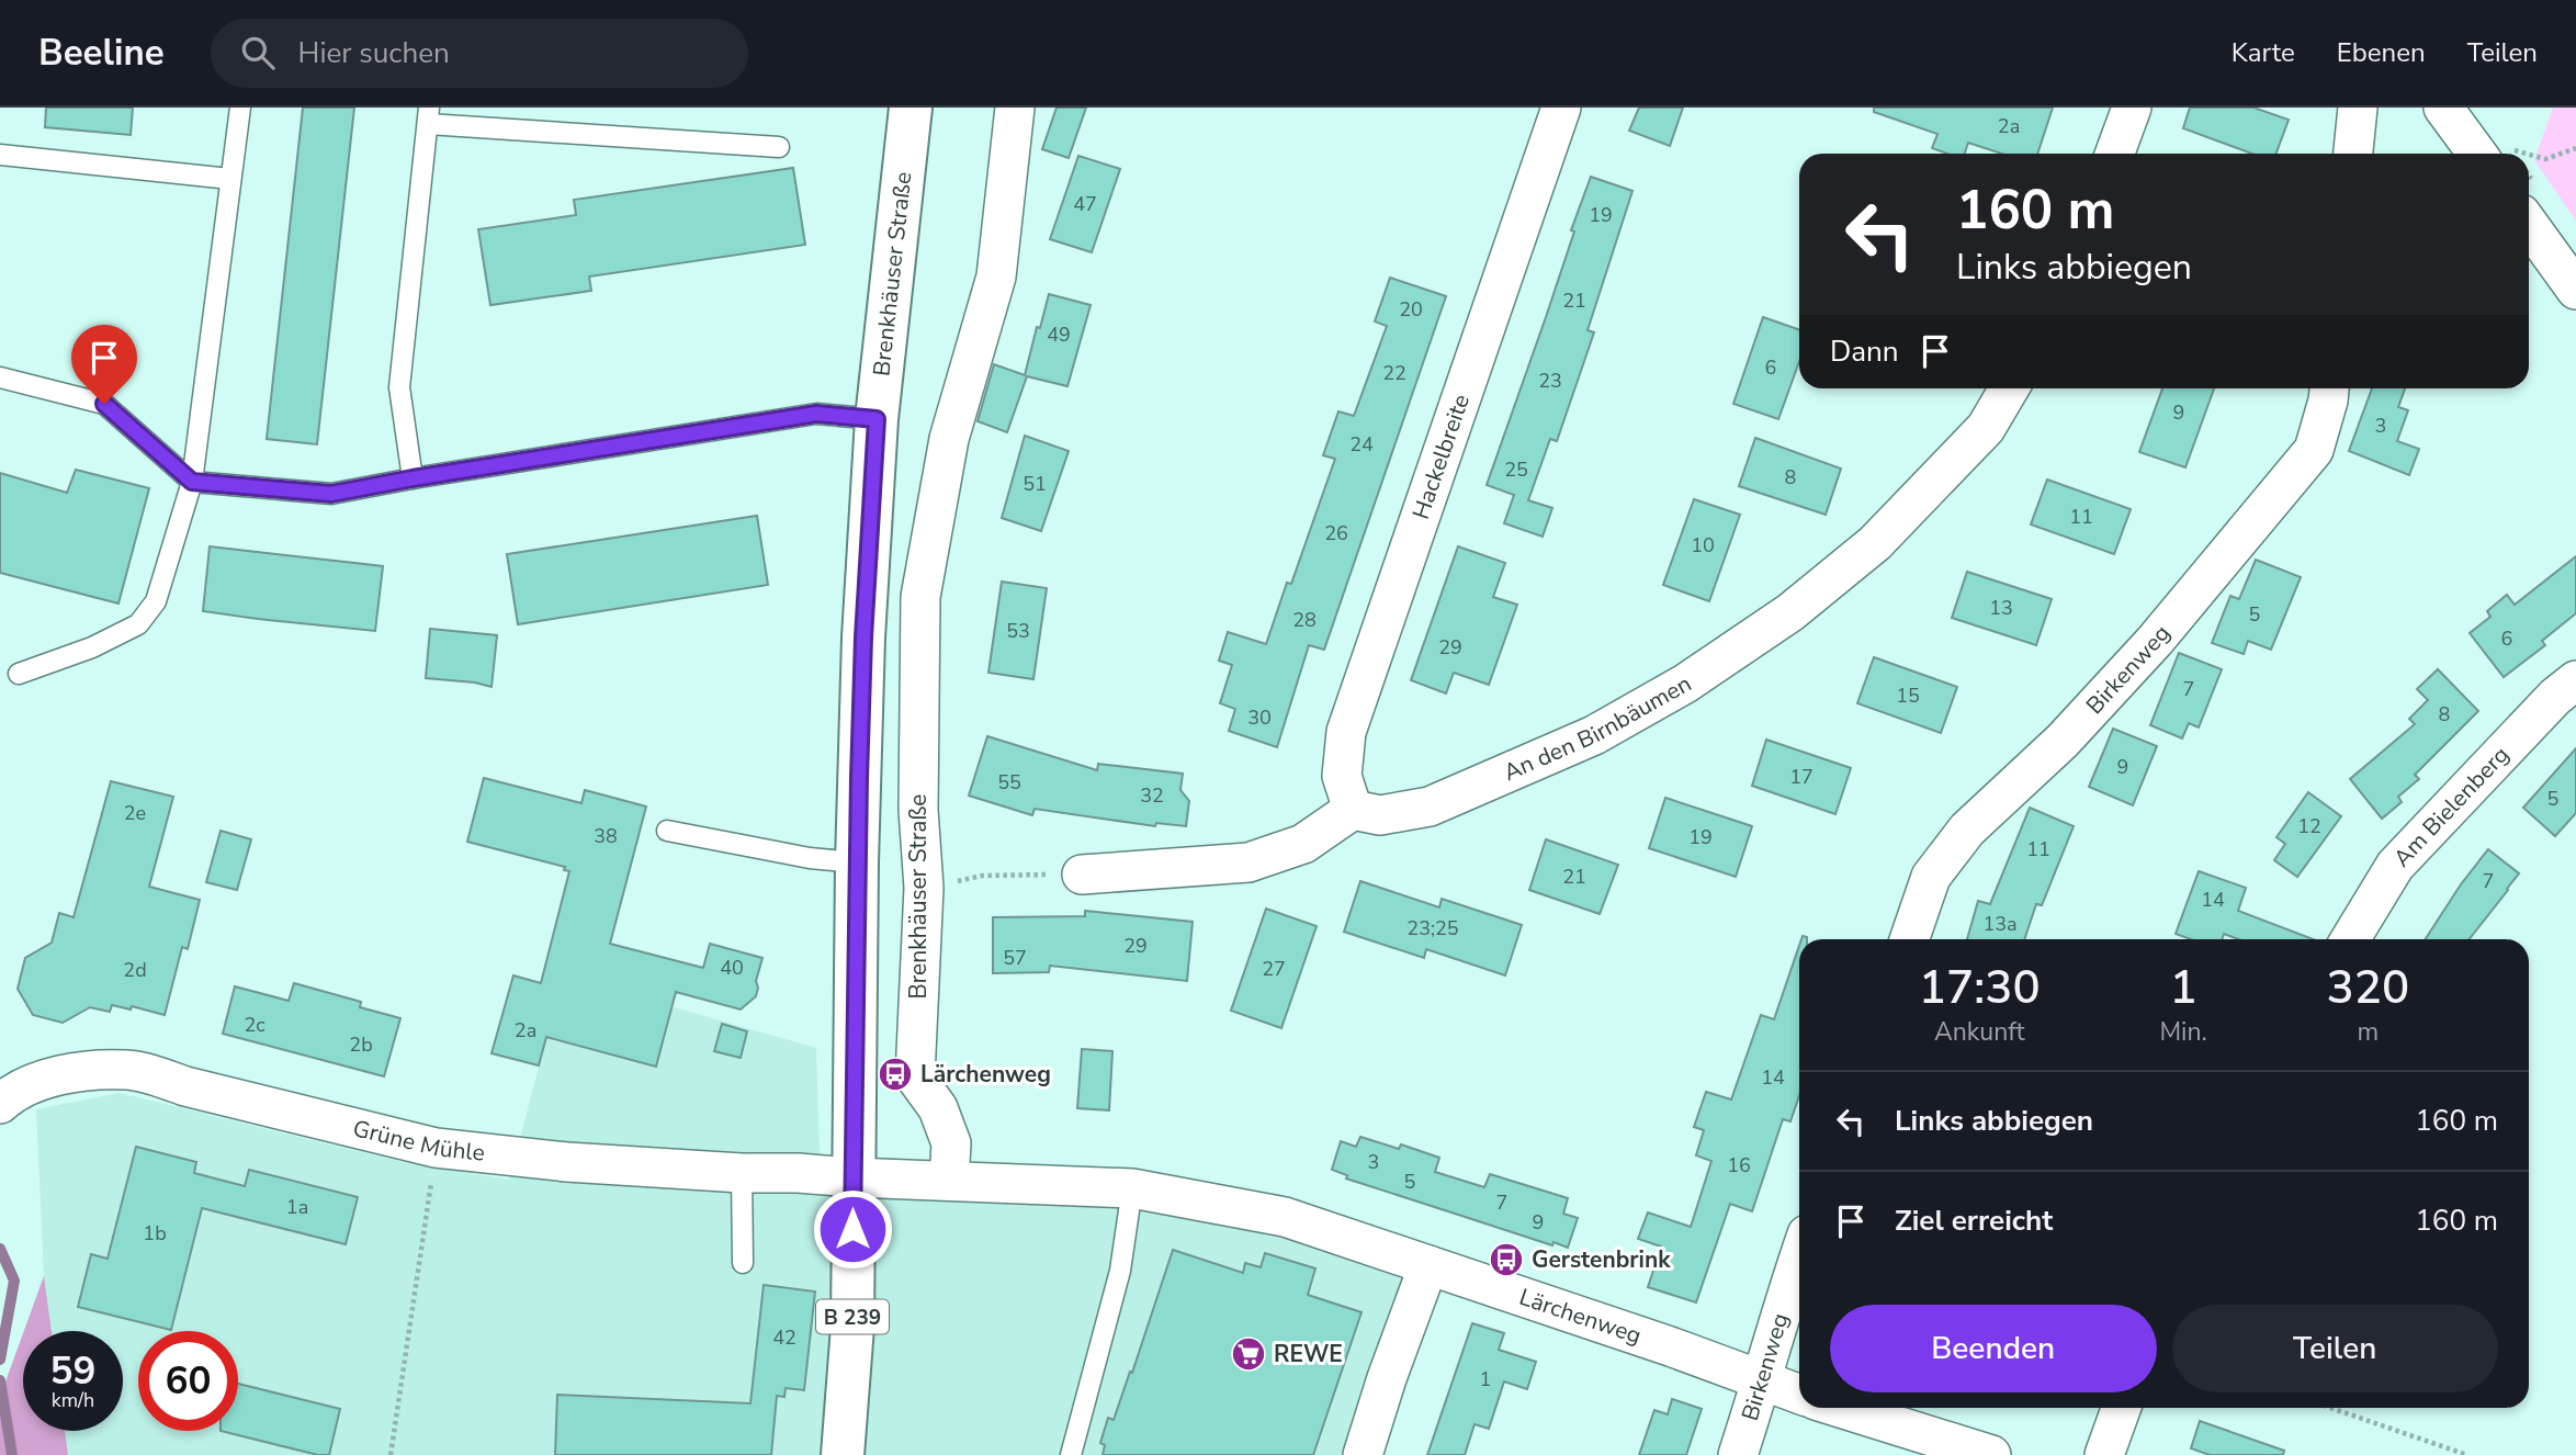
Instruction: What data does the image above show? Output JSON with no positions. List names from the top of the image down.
{
  "streets": {
    "main road": ["Brenkhäuser Straße", "B 239"],
    "street": [
      "Hackelbreite",
      "Birkenweg",
      "An den Birnbäumen",
      "Am Bielenberg",
      "Grüne Mühle",
      "Lärchenweg"
    ]
  },
  "crossings": [
    ["Brenkhäuser Straße", "Grüne Mühle"],
    ["Brenkhäuser Straße", "Lärchenweg"],
    ["Hackelbreite", "An den Birnbäumen"],
    ["Birkenweg", "Lärchenweg"],
    ["Grüne Mühle", "Lärchenweg"]
  ],
  "places": {
    "bus stop": ["Lärchenweg", "Gerstenbrink"],
    "supermarket": ["REWE"]
  },
  "house_numbers": [
    "2a",
    "47",
    "19",
    "21",
    "20",
    "49",
    "6",
    "22",
    "23",
    "9",
    "3",
    "24",
    "25",
    "8",
    "51",
    "11",
    "26",
    "10",
    "13",
    "5",
    "28",
    "53",
    "6",
    "29",
    "7",
    "15",
    "8",
    "30",
    "9",
    "17",
    "55",
    "32",
    "5",
    "2e",
    "12",
    "38",
    "19",
    "11",
    "21",
    "7",
    "14",
    "13a",
    "23;25",
    "29",
    "57",
    "40",
    "27",
    "2d",
    "2c",
    "2a",
    "2b",
    "14",
    "3",
    "16",
    "5",
    "7",
    "1a",
    "9",
    "1b",
    "42",
    "1"
  ],
  "page": {
    "header": "Beeline",
    "search": "Hier suchen",
    "nav": ["Karte", "Ebenen", "Teilen"],
    "turn": ["160 m", "Links abbiegen"],
    "then": "Dann",
    "eta": [
      "17:30",
      "Ankunft",
      "1",
      "Min.",
      "320",
      "m"
    ],
    "list": [
      {
        "name": "Links abbiegen",
        "value": "160 m"
      },
      {
        "name": "Ziel erreicht",
        "value": "160 m"
      }
    ],
    "buttons": ["Beenden", "Teilen"],
    "speed": "59 km/h",
    "limit": "60"
  }
}
